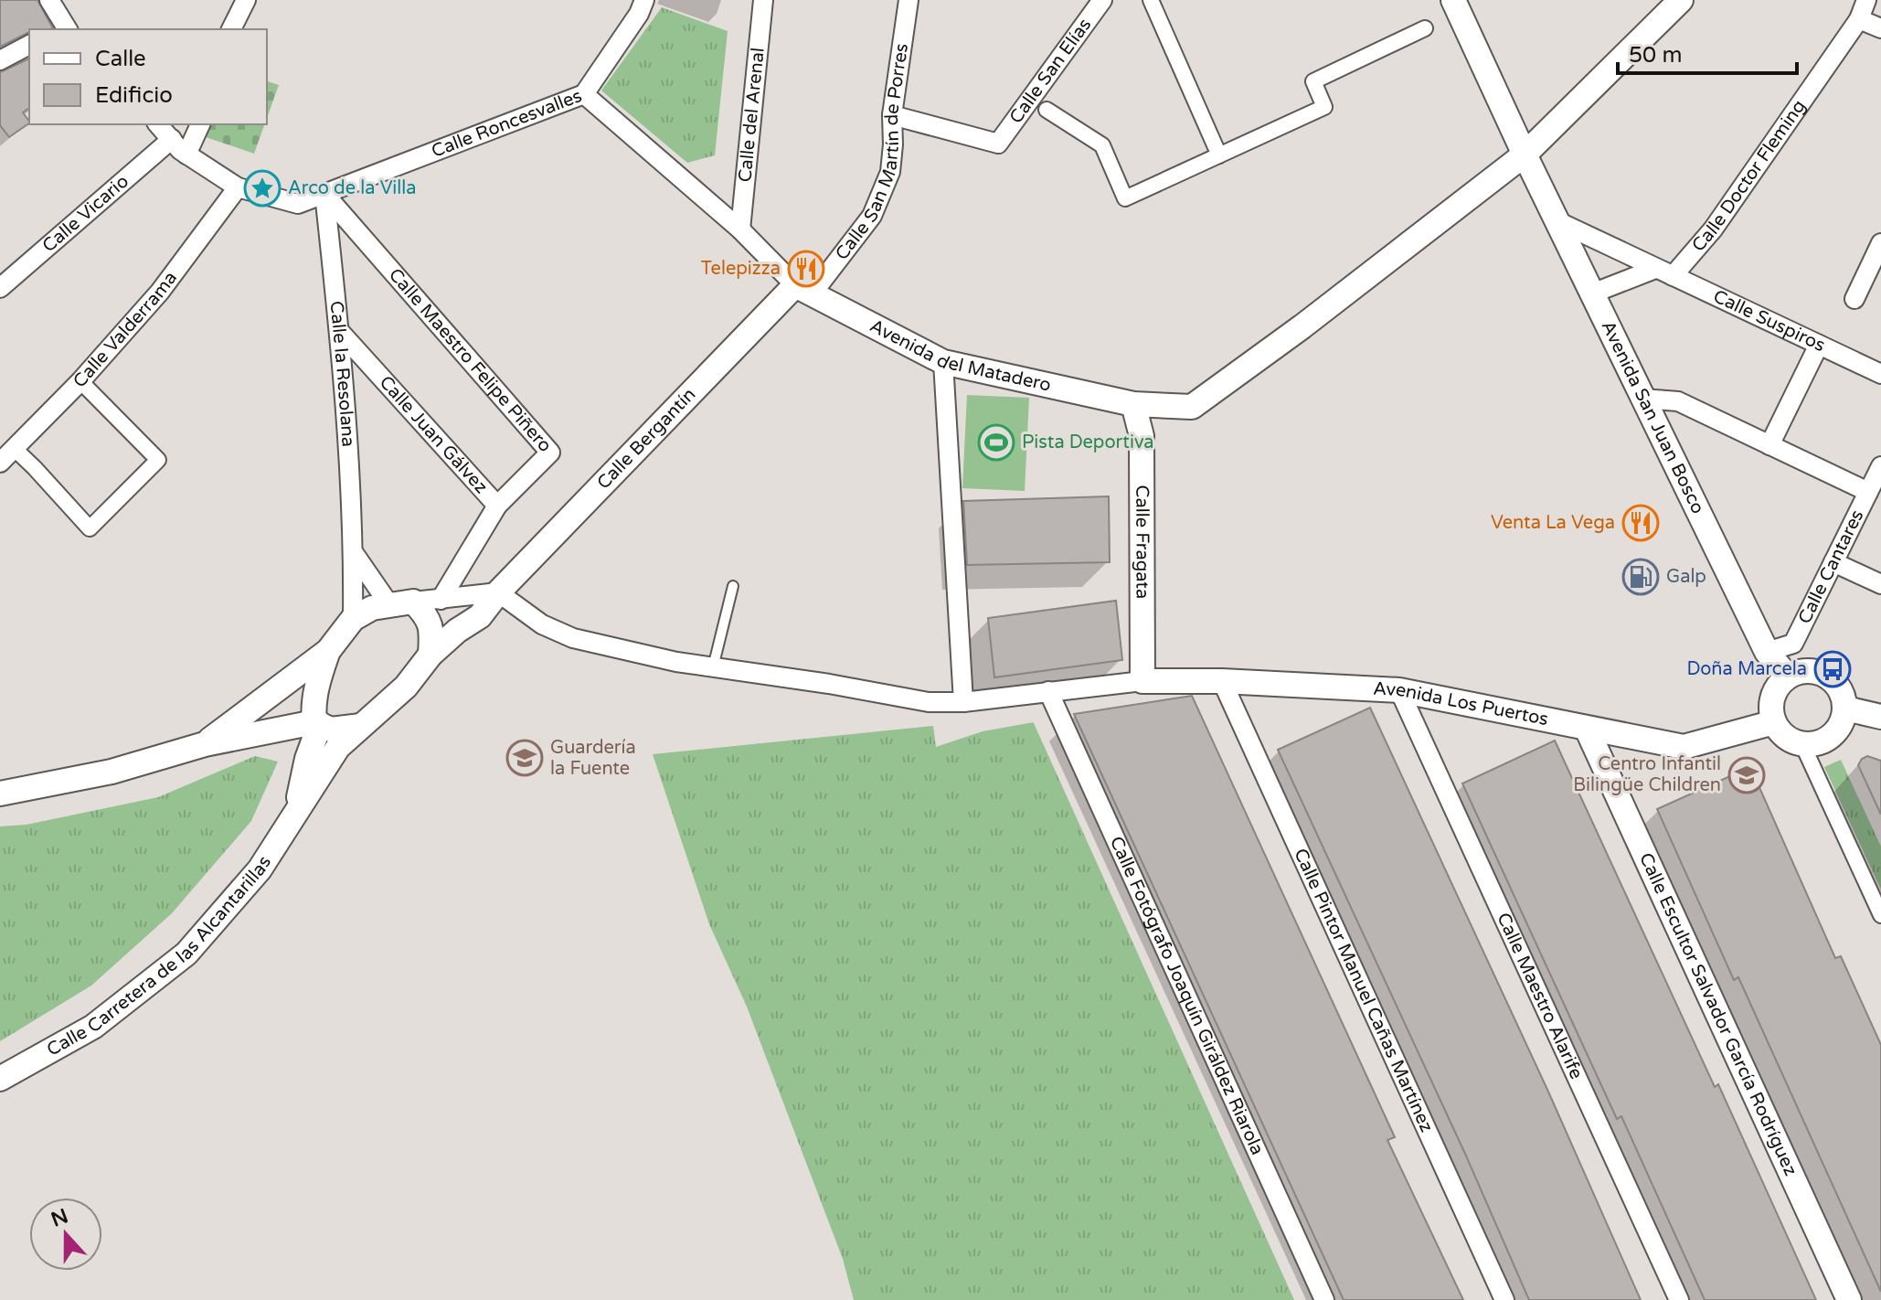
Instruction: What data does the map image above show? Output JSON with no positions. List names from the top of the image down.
{
  "streets": {
    "street": [
      "Calle San Elías",
      "Calle del Arenal",
      "Calle Roncesvalles",
      "Calle San Martín de Porres",
      "Calle Doctor Fleming",
      "Calle Vicario",
      "Calle Suspiros",
      "Calle Valderrama",
      "Avenida del Matadero",
      "Calle Maestro Felipe Piñero",
      "Calle la Resolana",
      "Avenida San Juan Bosco",
      "Calle Juan Gálvez",
      "Calle Bergantín",
      "Calle Fragata",
      "Calle Cantares",
      "Avenida Los Puertos",
      "Calle Carretera de las Alcantarillas",
      "Calle Pintor Manuel Cañas Martínez",
      "Calle Fotógrafo Joaquín Giráldez Riarola",
      "Calle Maestro Alarife",
      "Calle Escultor Salvador García Rodríguez"
    ]
  },
  "crossings": [
    ["Calle San Elías", "Calle San Martín de Porres"],
    ["Calle Roncesvalles", "Calle Vicario"],
    ["Calle Roncesvalles", "Calle Valderrama"],
    ["Calle Roncesvalles", "Calle Maestro Felipe Piñero"],
    ["Calle Roncesvalles", "Calle la Resolana"],
    ["Calle San Martín de Porres", "Avenida del Matadero"],
    ["Calle San Martín de Porres", "Calle Bergantín"],
    ["Calle Doctor Fleming", "Calle Suspiros"],
    ["Calle Suspiros", "Avenida San Juan Bosco"],
    ["Avenida del Matadero", "Avenida San Juan Bosco"],
    ["Avenida del Matadero", "Calle Bergantín"],
    ["Avenida del Matadero", "Calle Fragata"],
    ["Calle Maestro Felipe Piñero", "Calle la Resolana"],
    ["Calle Maestro Felipe Piñero", "Calle Juan Gálvez"],
    ["Calle la Resolana", "Calle Juan Gálvez"],
    ["Avenida San Juan Bosco", "Calle Cantares"],
    ["Avenida San Juan Bosco", "Avenida Los Puertos"],
    ["Calle Bergantín", "Calle Carretera de las Alcantarillas"],
    ["Calle Fragata", "Avenida Los Puertos"],
    ["Avenida Los Puertos", "Calle Pintor Manuel Cañas Martínez"],
    ["Avenida Los Puertos", "Calle Maestro Alarife"],
    ["Avenida Los Puertos", "Calle Escultor Salvador García Rodríguez"]
  ],
  "places": {
    "place": ["Arco de la Villa"],
    "restaurant": ["Telepizza", "Venta La Vega"],
    "sports": ["Pista Deportiva"],
    "fuel station": ["Galp"],
    "bus stop": ["Doña Marcela"],
    "school or university": ["Guardería la Fuente", "Centro Infantil Bilingüe Children"]
  },
  "legend": ["Calle", "Edificio"],
  "scale_bar": "50 m",
  "north": "top"
}
